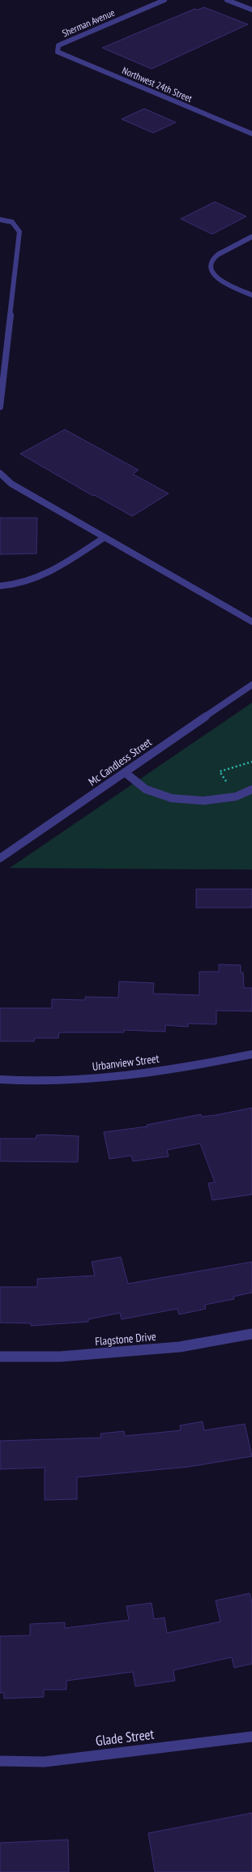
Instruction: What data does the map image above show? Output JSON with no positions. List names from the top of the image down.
{
  "streets": {
    "street": [
      "Sherman Avenue",
      "Northwest 24th Street",
      "Mc Candless Street",
      "Urbanview Street",
      "Flagstone Drive",
      "Glade Street"
    ]
  },
  "crossings": [
    ["Sherman Avenue", "Northwest 24th Street"]
  ]
}
